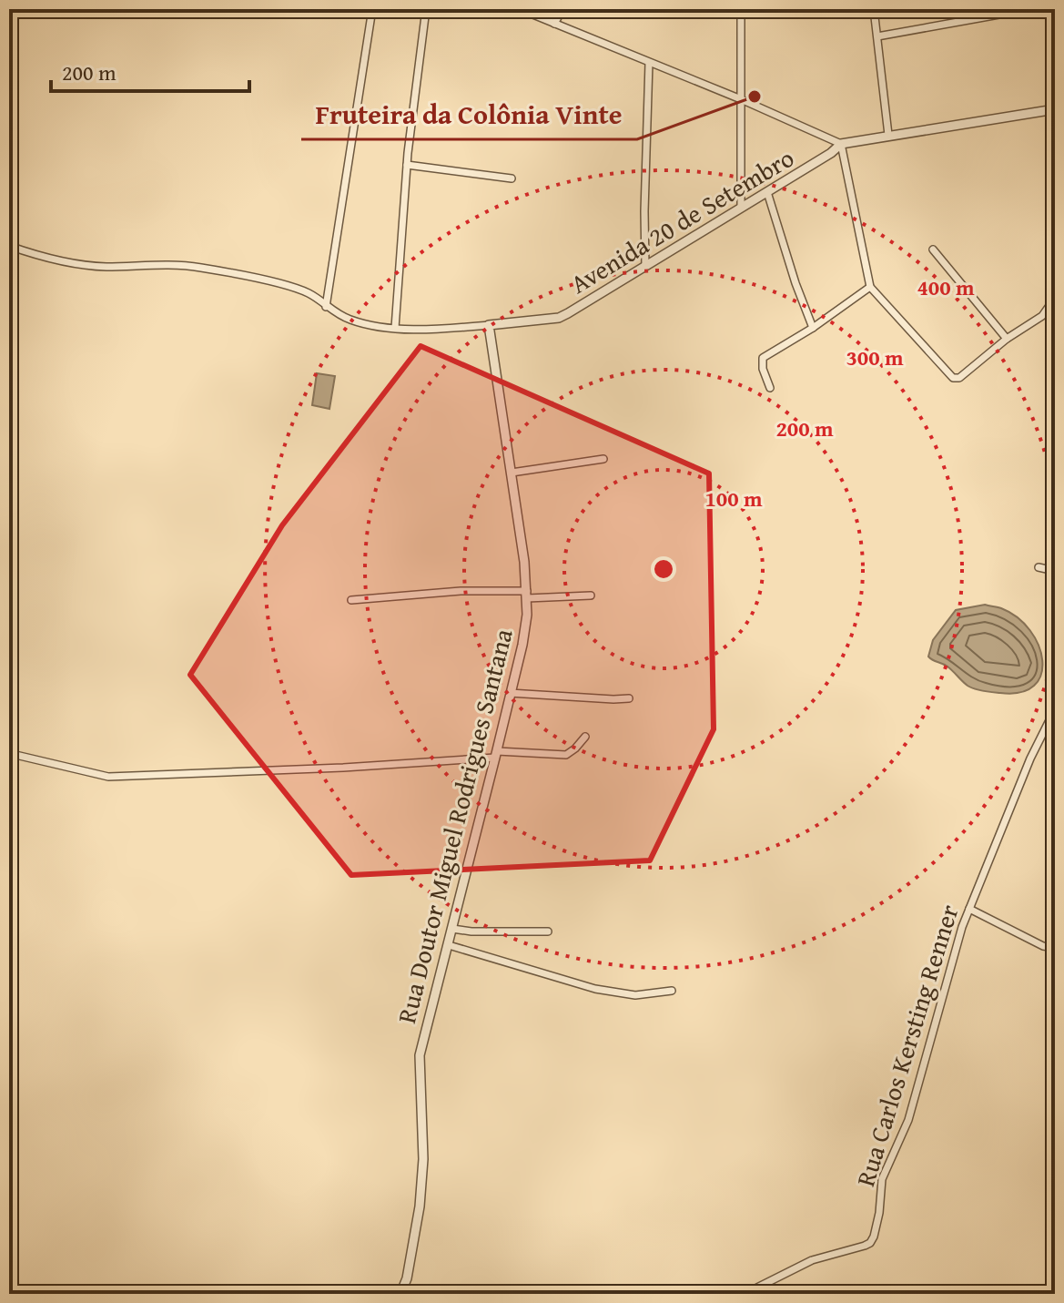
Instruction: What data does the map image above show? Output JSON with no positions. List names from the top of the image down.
{
  "streets": {
    "street": ["Avenida 20 de Setembro", "Rua Doutor Miguel Rodrigues Santana", "Rua Carlos Kersting Renner"]
  },
  "crossings": [
    ["Avenida 20 de Setembro", "Rua Doutor Miguel Rodrigues Santana"]
  ],
  "places": ["Fruteira da Colônia Vinte"],
  "scale_bar": "200 m",
  "rings": [
    "400 m",
    "300 m",
    "200 m",
    "100 m"
  ]
}
